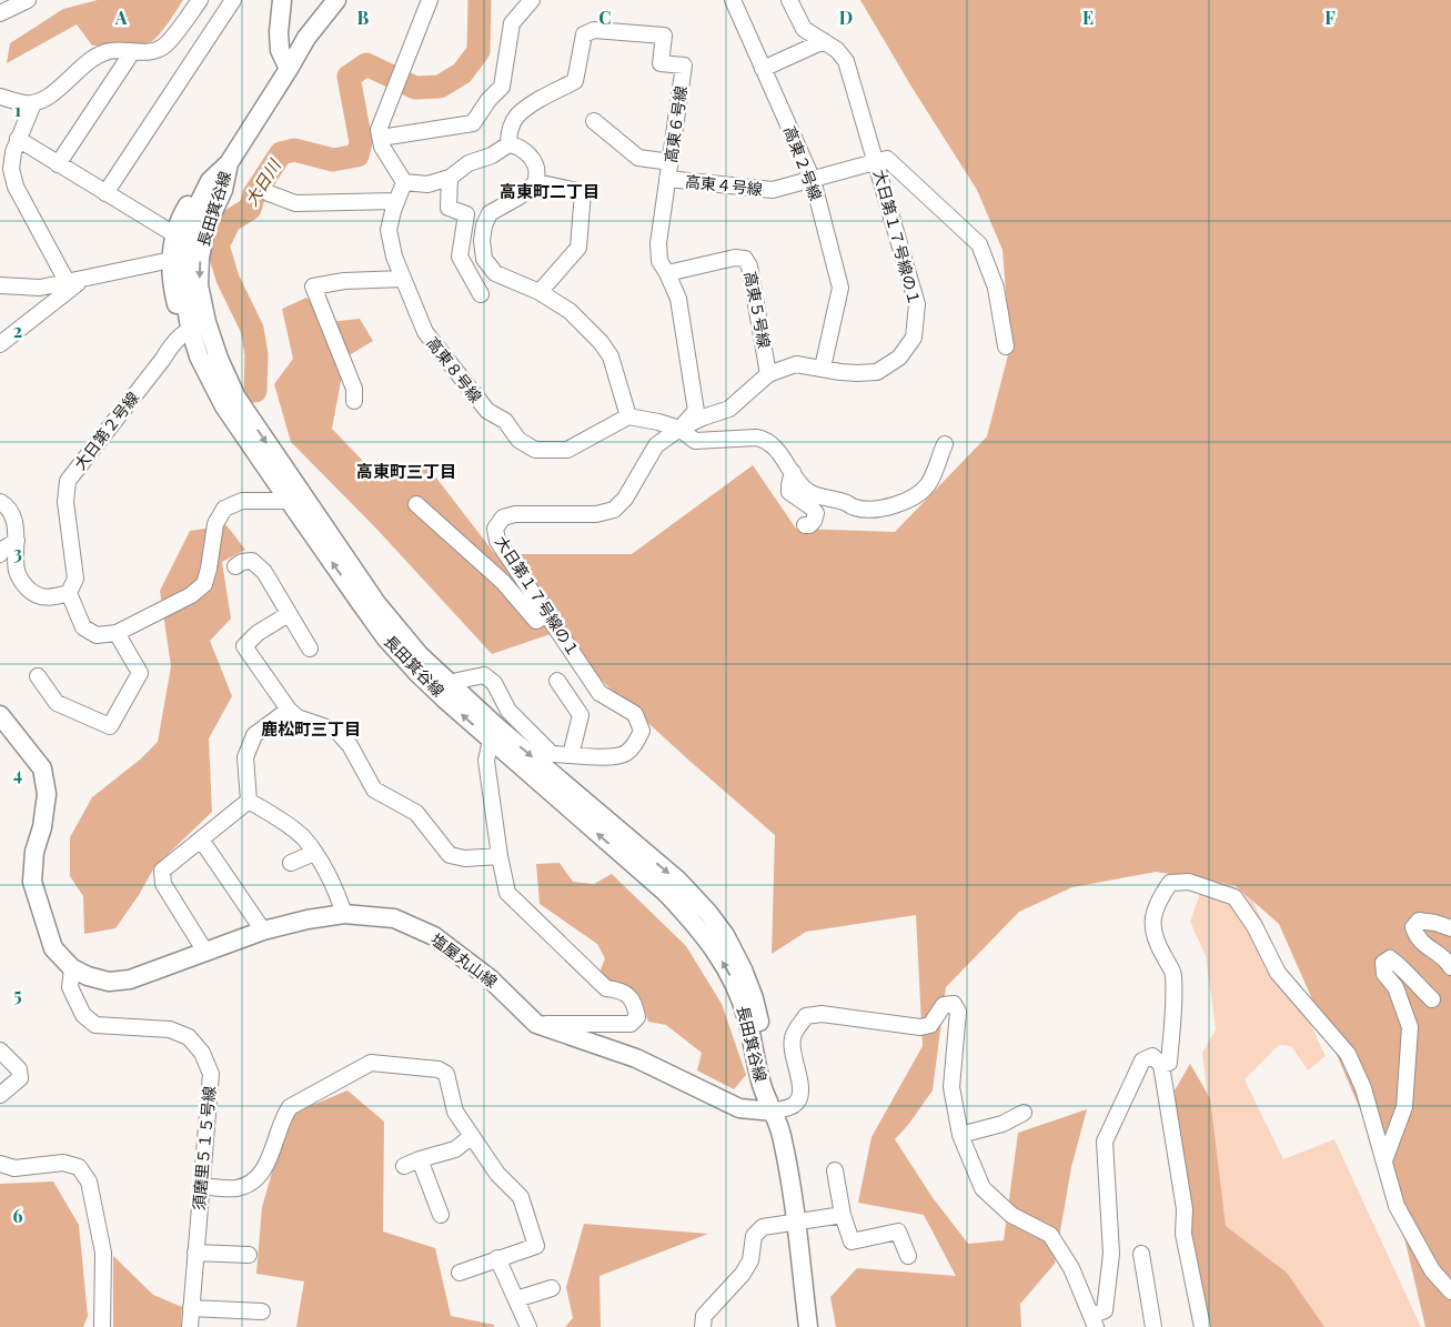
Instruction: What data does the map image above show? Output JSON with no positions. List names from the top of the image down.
{
  "streets": {
    "street": [
      "高東６号線",
      "高東２号線",
      "高東４号線",
      "長田箕谷線",
      "大日第１７号線の１",
      "高東５号線",
      "高東８号線",
      "大日第２号線",
      "塩屋丸山線",
      "須磨里５１５号線"
    ]
  },
  "crossings": [
    ["高東６号線", "高東４号線"],
    ["高東６号線", "大日第１７号線の１"],
    ["高東６号線", "高東５号線"],
    ["高東２号線", "高東４号線"],
    ["高東２号線", "大日第１７号線の１"],
    ["高東４号線", "大日第１７号線の１"],
    ["長田箕谷線", "大日第２号線"],
    ["長田箕谷線", "塩屋丸山線"],
    ["大日第１７号線の１", "高東５号線"],
    ["塩屋丸山線", "須磨里５１５号線"]
  ],
  "districts": ["高東町二丁目", "高東町三丁目", "鹿松町三丁目"],
  "water": ["大日川"],
  "grid": {
    "columns": [
      "A",
      "B",
      "C",
      "D",
      "E",
      "F"
    ],
    "rows": [
      "1",
      "2",
      "3",
      "4",
      "5",
      "6"
    ]
  }
}
